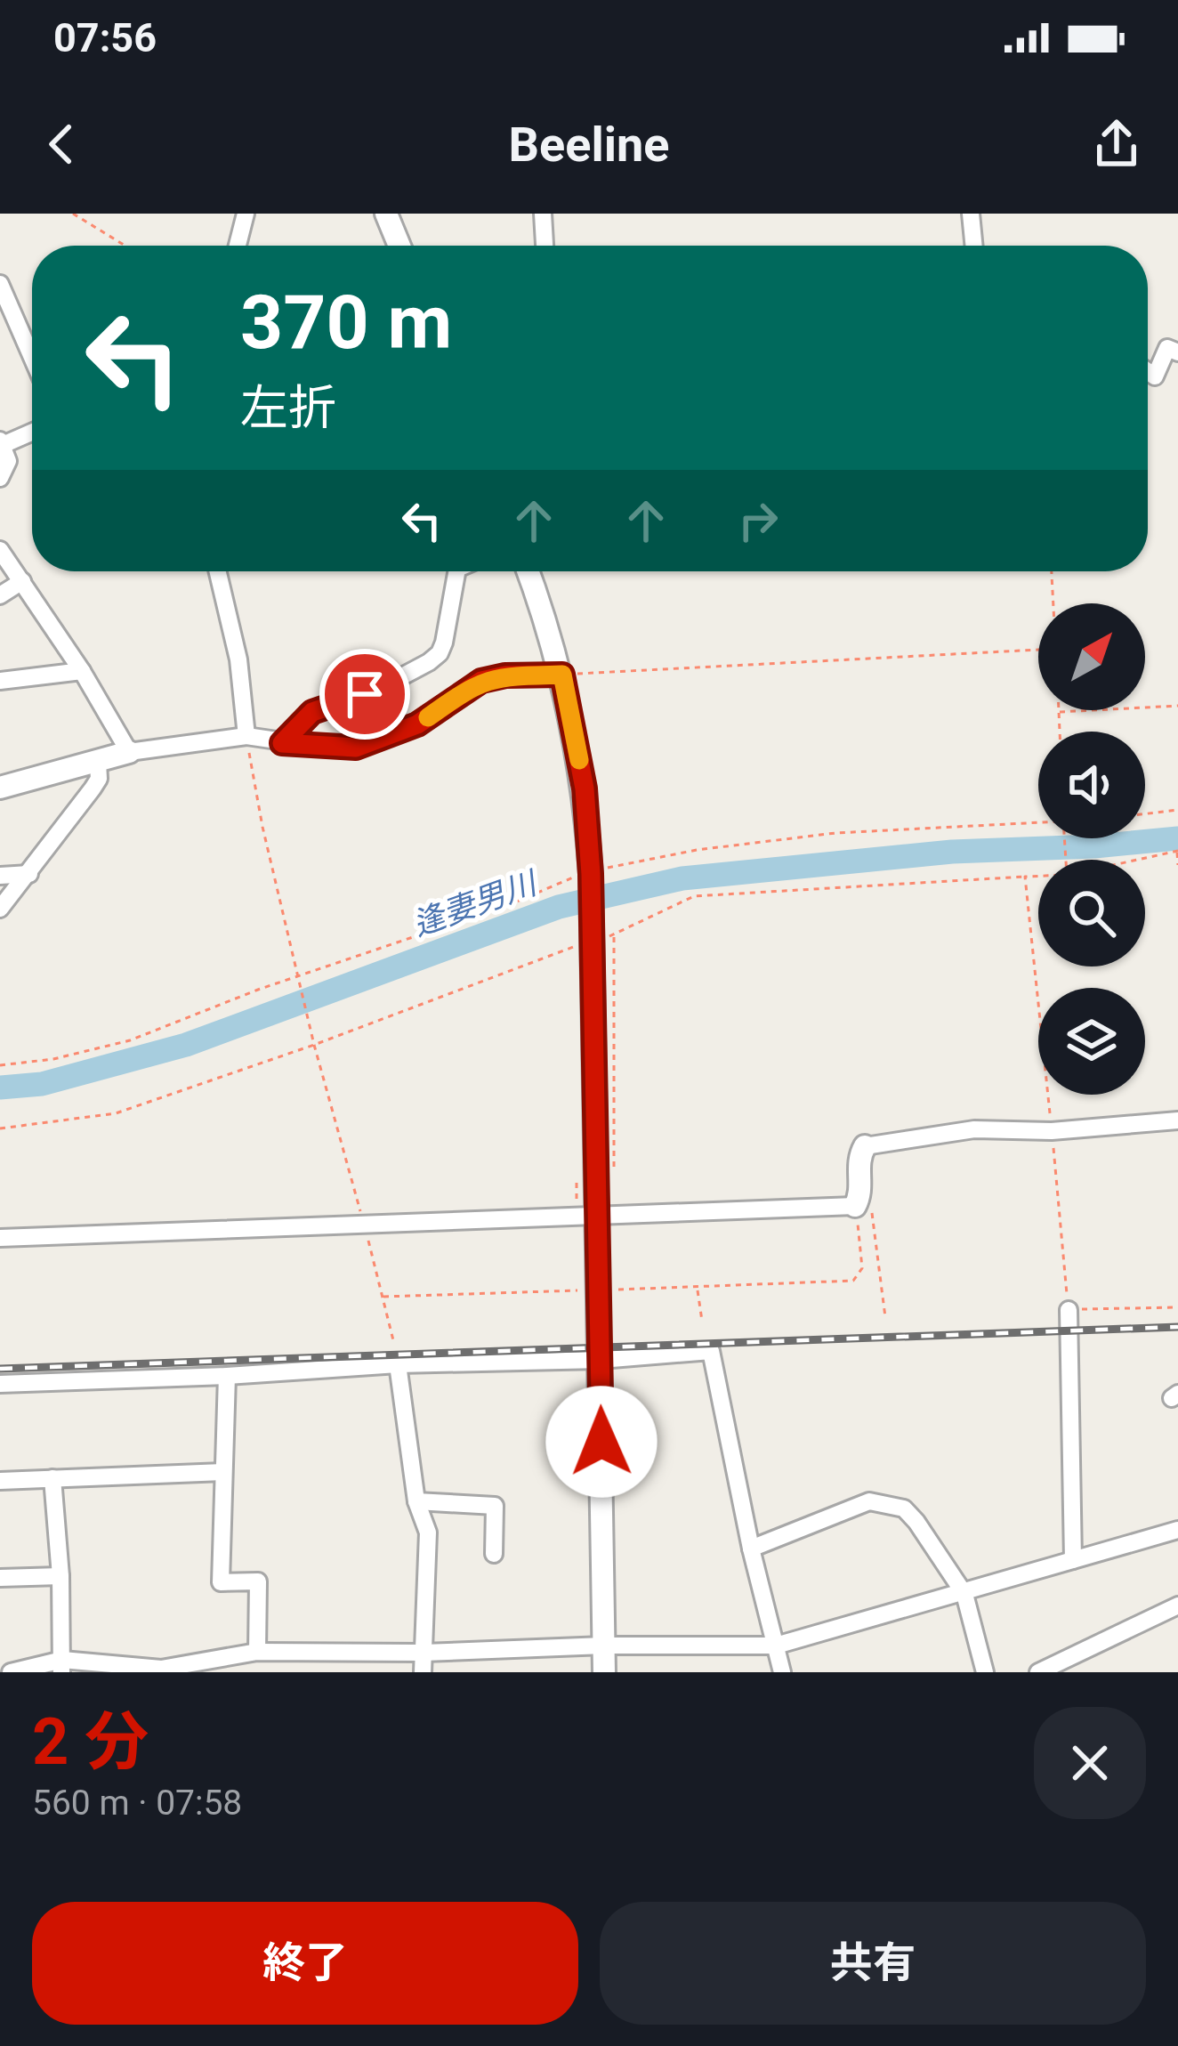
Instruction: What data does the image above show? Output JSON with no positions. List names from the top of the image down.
{
  "water": ["逢妻男川"],
  "north": "top right",
  "page": {
    "status": "07:56",
    "header": "Beeline",
    "turn": ["370 m", "左折"],
    "heading": ["2 分", "560 m · 07:58"],
    "buttons": ["終了", "共有"]
  }
}
